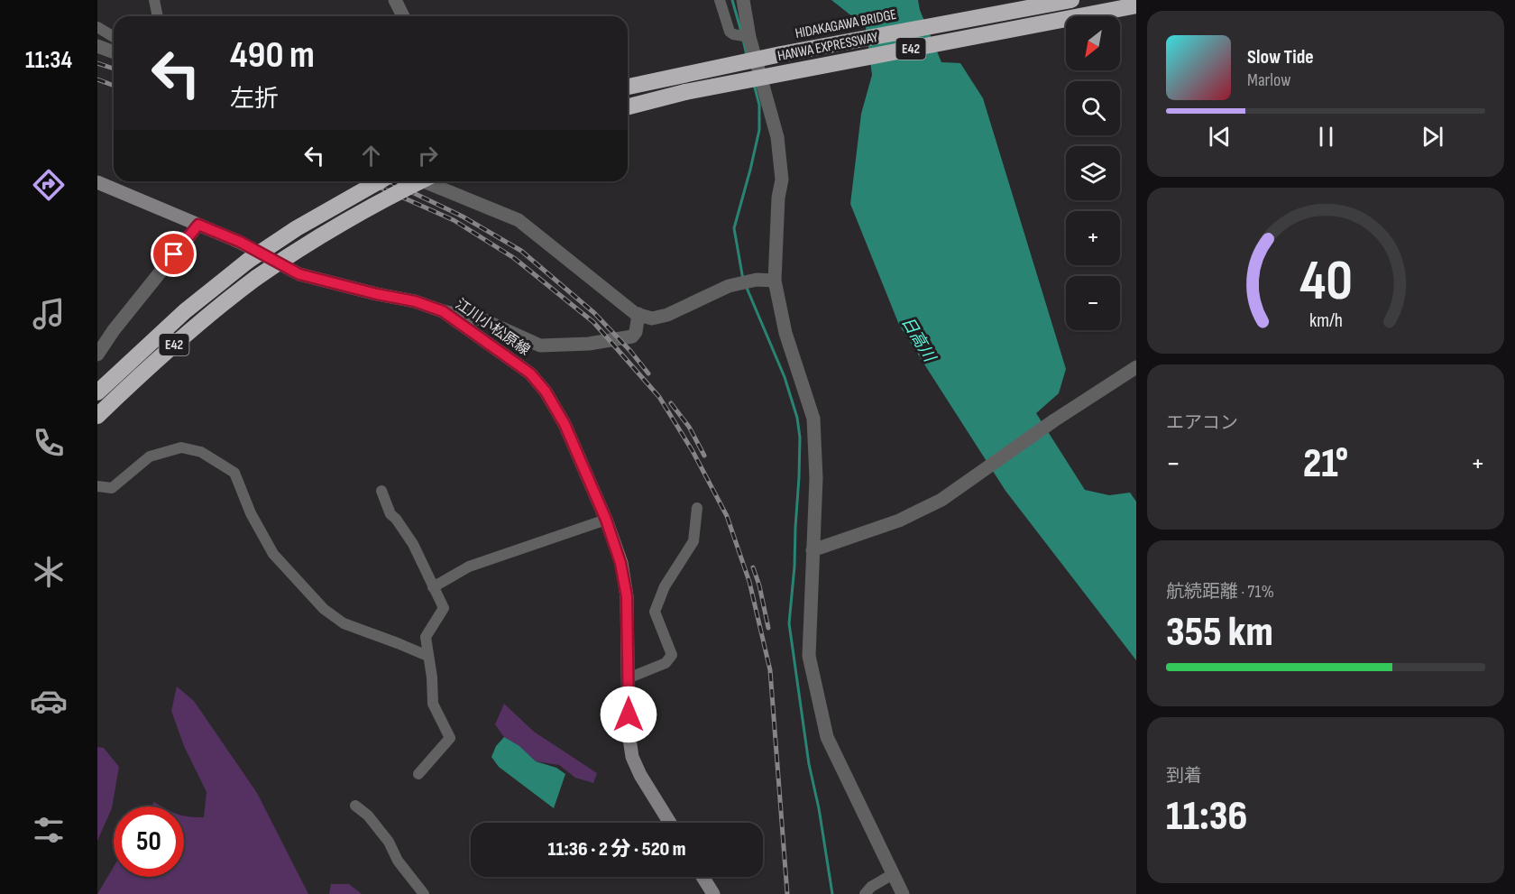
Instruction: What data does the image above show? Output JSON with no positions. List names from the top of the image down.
{
  "streets": {
    "highway": ["HIDAKAGAWA BRIDGE", "HANWA EXPRESSWAY", "E42"],
    "main road": ["江川小松原線"]
  },
  "water": ["日高川"],
  "north": "bottom left",
  "page": {
    "tabs": "11:34",
    "map_buttons": ["+", "−"],
    "turn": ["490 m", "左折"],
    "song": ["Slow Tide", "Marlow"],
    "tile": [
      "エアコン",
      ["航続距離 · 71%", "355 km"],
      ["到着", "11:36"]
    ],
    "heat": ["−", "21°", "+"],
    "limit": "50",
    "trip": "11:36 · 2 分 · 520 m",
    "gauge": ["40", "km/h"]
  }
}
